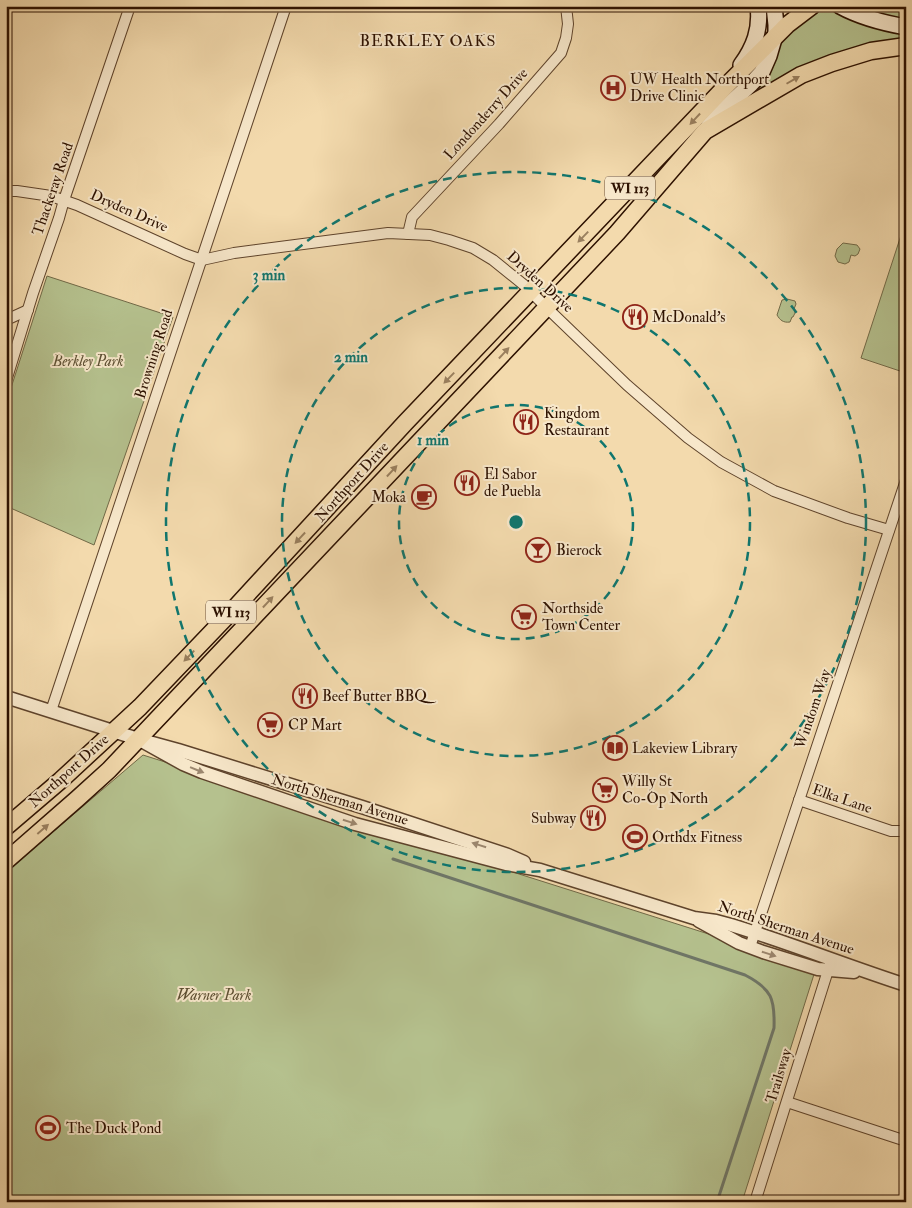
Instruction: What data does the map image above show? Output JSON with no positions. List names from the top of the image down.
{
  "streets": {
    "main road": ["WI 113", "Northport Drive"],
    "street": [
      "Londonderry Drive",
      "Thackeray Road",
      "Dryden Drive",
      "Browning Road",
      "Windom Way",
      "Elka Lane",
      "North Sherman Avenue",
      "Trailsway"
    ]
  },
  "crossings": [
    ["Londonderry Drive", "Dryden Drive"],
    ["WI 113", "Northport Drive"],
    ["Thackeray Road", "Dryden Drive"],
    ["Dryden Drive", "Browning Road"],
    ["Dryden Drive", "Northport Drive"],
    ["Dryden Drive", "Windom Way"],
    ["Browning Road", "North Sherman Avenue"],
    ["Northport Drive", "North Sherman Avenue"],
    ["Windom Way", "Elka Lane"],
    ["Windom Way", "North Sherman Avenue"],
    ["North Sherman Avenue", "Trailsway"]
  ],
  "districts": ["BERKLEY OAKS"],
  "parks": ["Berkley Park", "Warner Park"],
  "places": {
    "hospital": ["UW Health Northport Drive Clinic"],
    "restaurant": [
      "McDonald's",
      "Kingdom Restaurant",
      "El Sabor de Puebla",
      "Beef Butter BBQ",
      "Subway"
    ],
    "cafe": ["Moka"],
    "bar": ["Bierock"],
    "supermarket": ["Northside Town Center", "CP Mart", "Willy St Co-Op North"],
    "library": ["Lakeview Library"],
    "sports": ["Orthdx Fitness", "The Duck Pond"]
  },
  "rings": ["3 min", "2 min", "1 min"]
}
